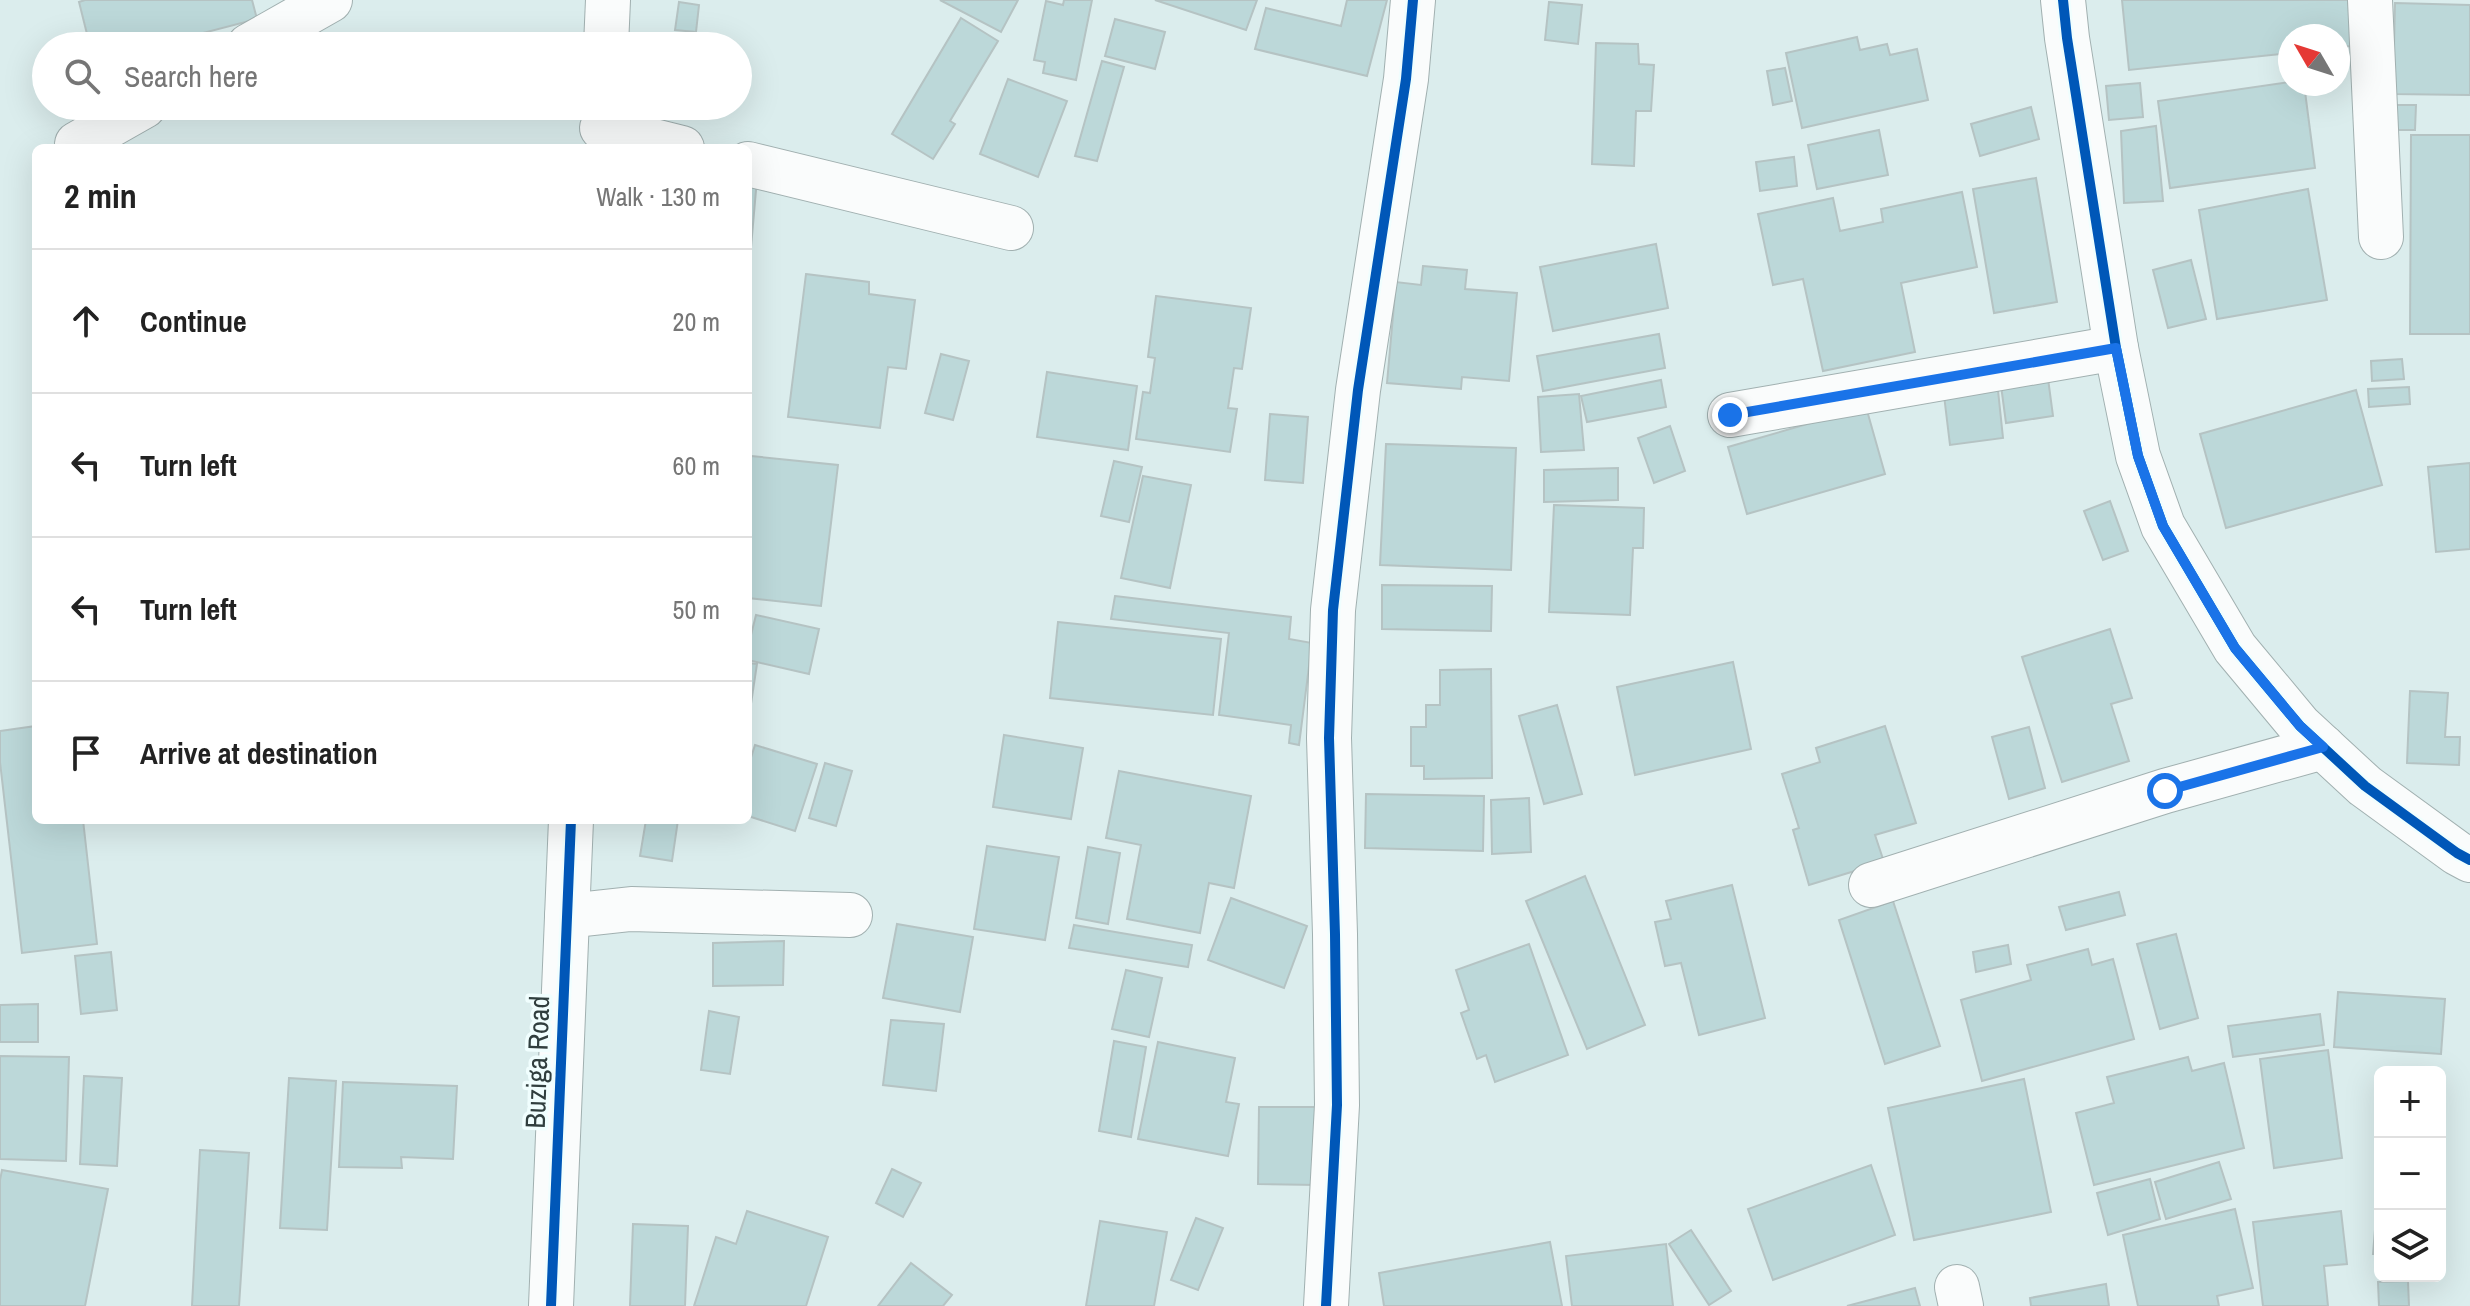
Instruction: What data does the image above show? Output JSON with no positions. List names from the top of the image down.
{
  "streets": {
    "street": ["Buziga Road"]
  },
  "north": "top left",
  "page": {
    "search": "Search here",
    "heading": ["2 min", "Walk · 130 m"],
    "list": [
      ["Continue", "20 m"],
      ["Turn left", "60 m"],
      ["Turn left", "50 m"],
      "Arrive at destination"
    ],
    "map_buttons": ["+", "−"]
  }
}
